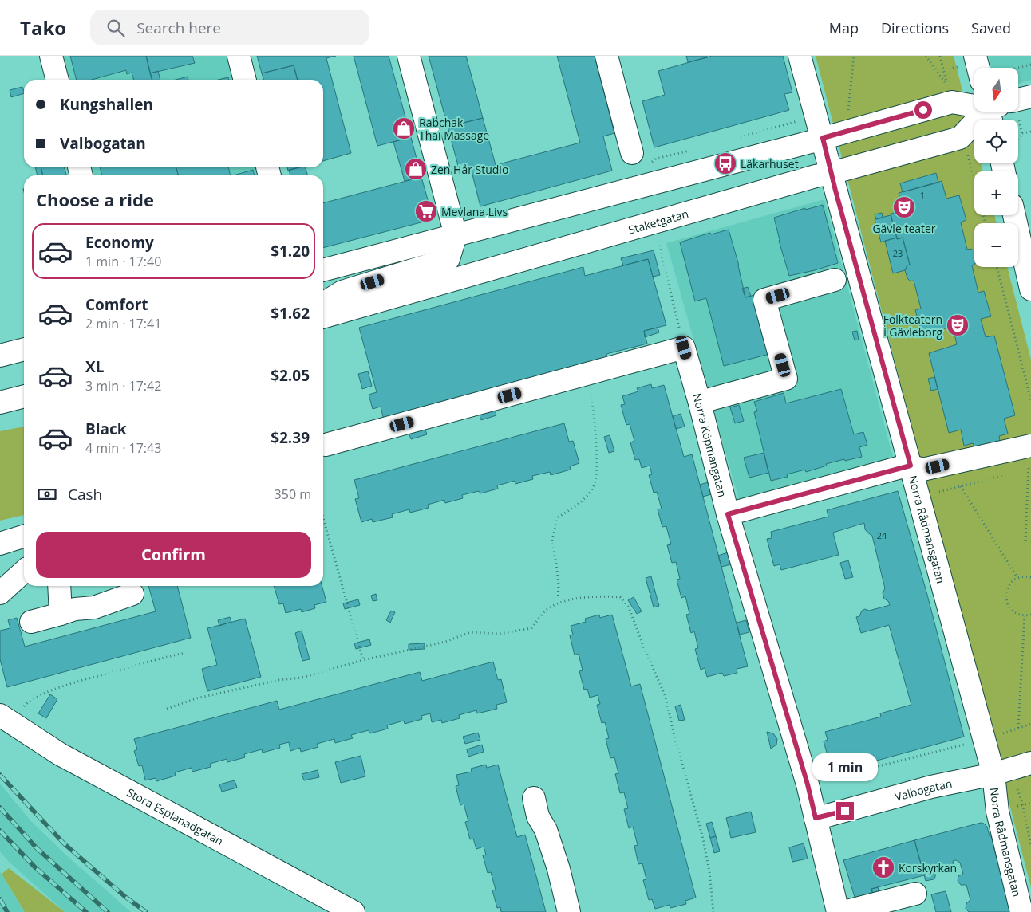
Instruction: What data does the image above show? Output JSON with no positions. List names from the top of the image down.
{
  "streets": {
    "street": [
      "Staketgatan",
      "Norra Köpmangatan",
      "Norra Rådmansgatan",
      "Valbogatan",
      "Stora Esplanadgatan"
    ]
  },
  "crossings": [
    ["Staketgatan", "Norra Rådmansgatan"],
    ["Norra Köpmangatan", "Valbogatan"],
    ["Norra Rådmansgatan", "Valbogatan"]
  ],
  "places": {
    "shop": ["Rabchak Thai Massage", "Zen Hår Studio"],
    "bus stop": ["Läkarhuset"],
    "theatre": ["Gävle teater", "Folkteatern i Gävleborg"],
    "supermarket": ["Mevlana Livs"],
    "church": ["Korskyrkan"]
  },
  "house_numbers": ["1", "23", "24"],
  "north": "bottom",
  "page": {
    "header": "Tako",
    "search": "Search here",
    "nav": ["Map", "Directions", "Saved"],
    "map_buttons": ["+", "−"],
    "banner": ["Kungshallen", "Valbogatan"],
    "heading": "Choose a ride",
    "list": [
      {
        "name": "Economy",
        "note": "1 min · 17:40",
        "value": "$1.20"
      },
      {
        "name": "Comfort",
        "note": "2 min · 17:41",
        "value": "$1.62"
      },
      {
        "name": "XL",
        "note": "3 min · 17:42",
        "value": "$2.05"
      },
      {
        "name": "Black",
        "note": "4 min · 17:43",
        "value": "$2.39"
      }
    ],
    "pay": ["Cash", "350 m"],
    "buttons": "Confirm",
    "bubble": "1 min"
  }
}
